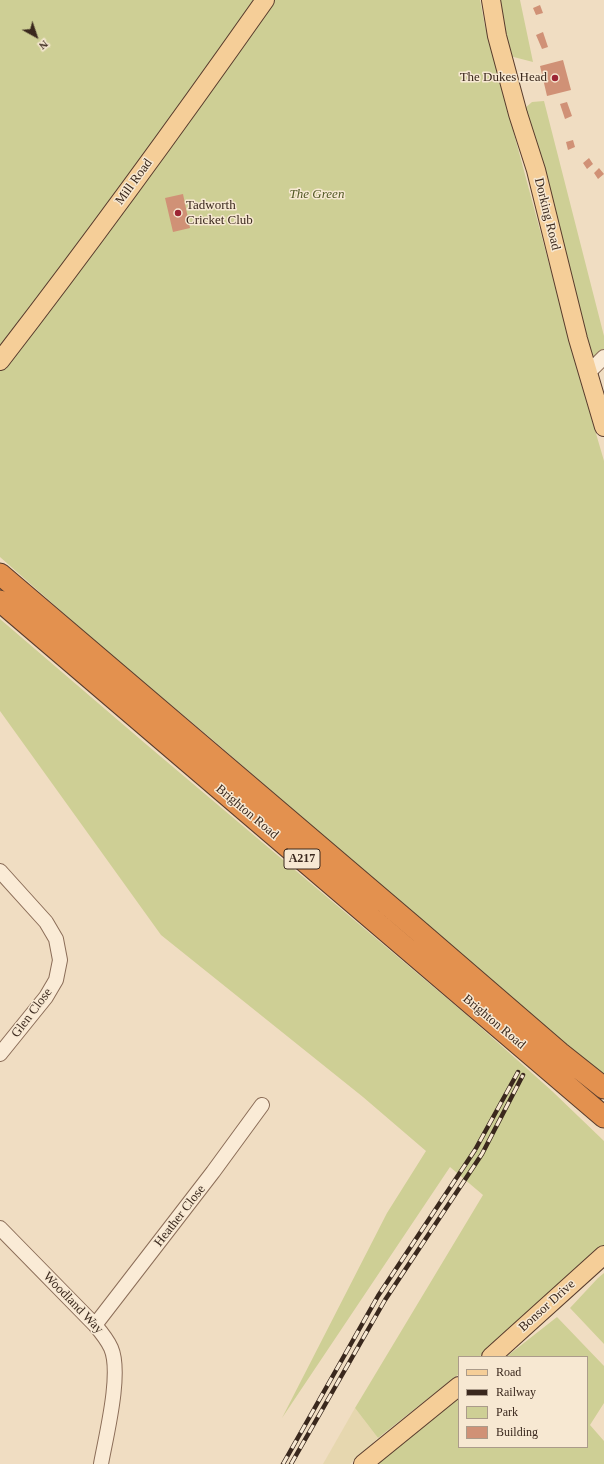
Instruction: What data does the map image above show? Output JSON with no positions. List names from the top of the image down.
{
  "streets": {
    "highway": ["Brighton Road", "A217"],
    "main road": ["Mill Road", "Dorking Road", "Bonsor Drive"],
    "street": ["Glen Close", "Heather Close", "Woodland Way"]
  },
  "crossings": [
    ["Heather Close", "Woodland Way"]
  ],
  "parks": ["The Green"],
  "places": ["The Dukes Head", "Tadworth Cricket Club"],
  "legend": [
    "Road",
    "Railway",
    "Park",
    "Building"
  ],
  "north": "bottom right"
}
